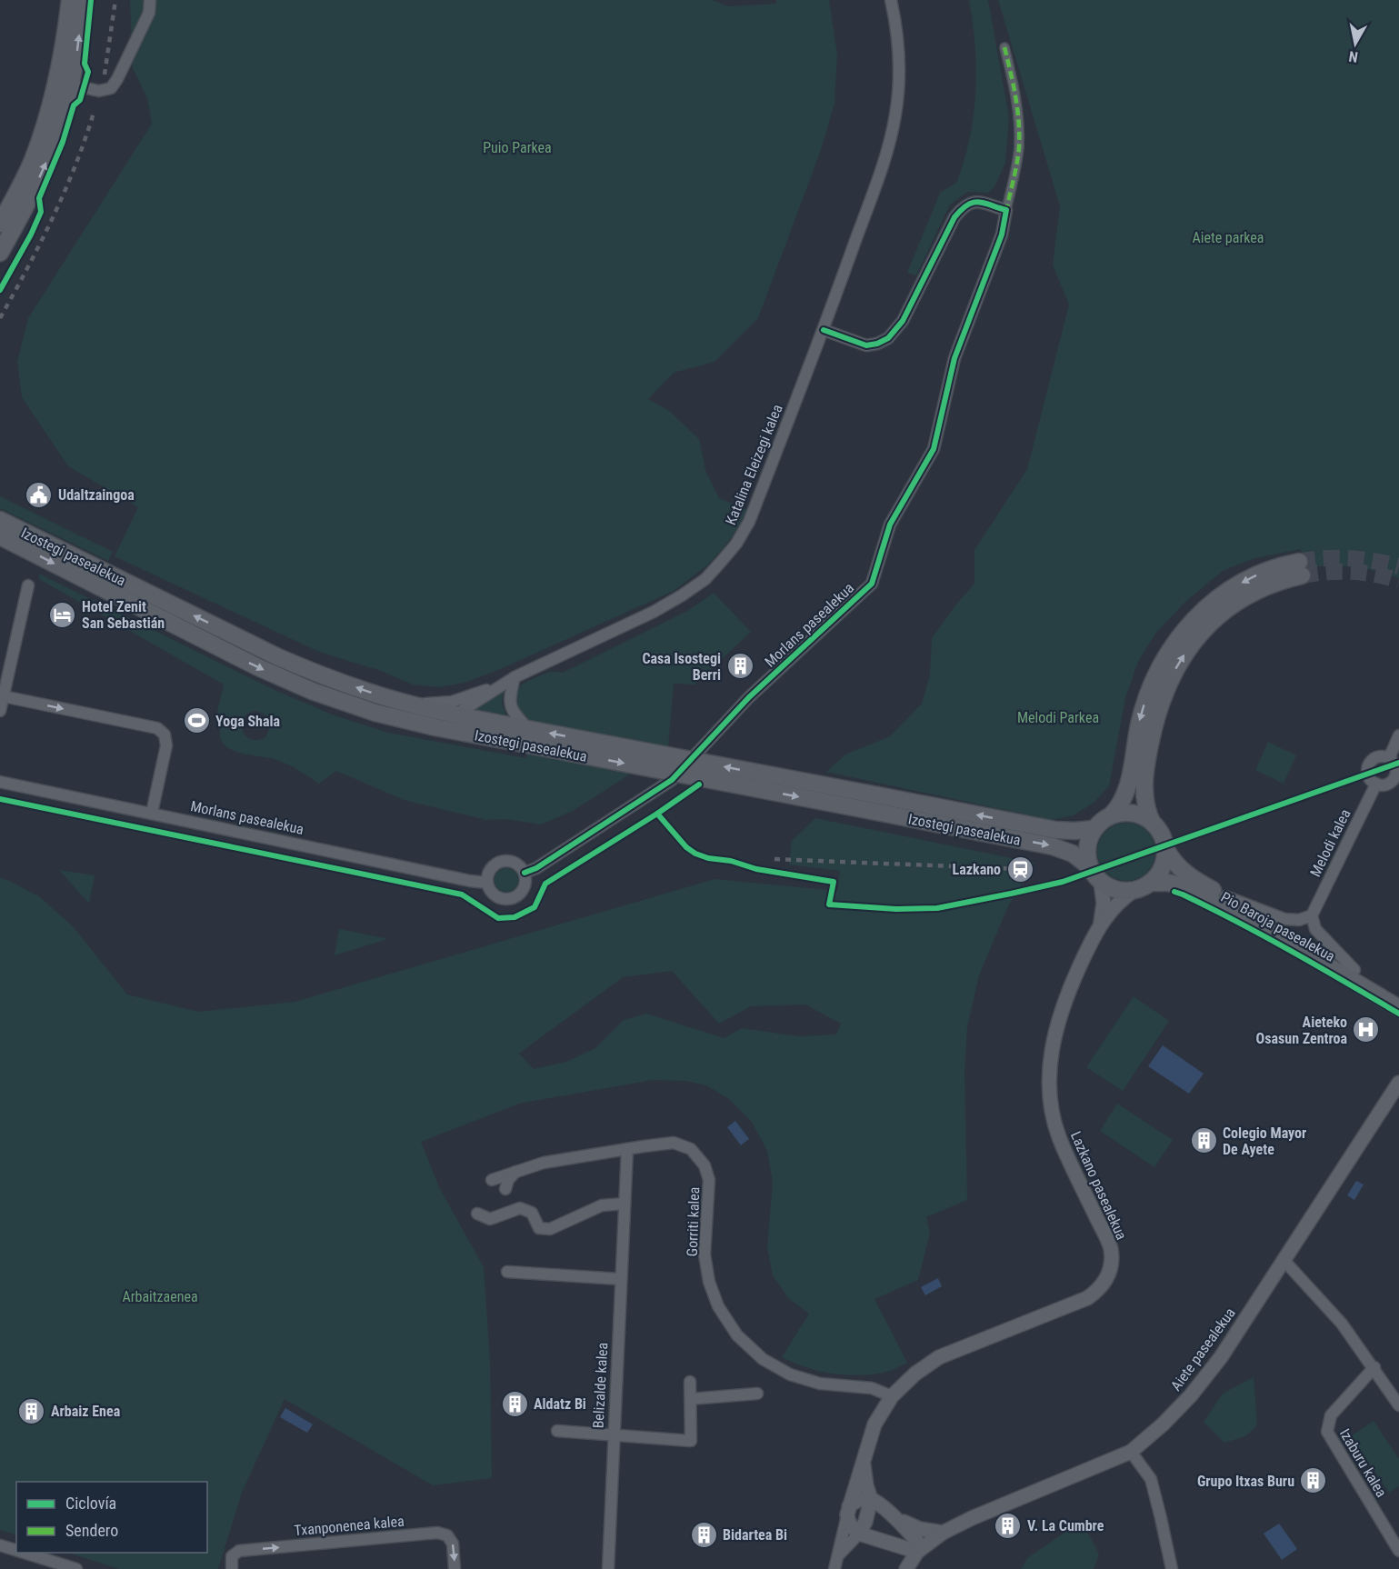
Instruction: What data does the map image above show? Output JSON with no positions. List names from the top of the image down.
{
  "streets": {
    "main road": ["Izostegi pasealekua", "Pio Baroja pasealekua"],
    "street": [
      "Katalina Eleizegi kalea",
      "Morlans pasealekua",
      "Melodi kalea",
      "Lazkano pasealekua",
      "Gorriti kalea",
      "Aiete pasealekua",
      "Belizalde kalea",
      "Izaburu kalea",
      "Txanponenea kalea"
    ]
  },
  "crossings": [
    ["Katalina Eleizegi kalea", "Izostegi pasealekua"],
    ["Izostegi pasealekua", "Pio Baroja pasealekua"],
    ["Lazkano pasealekua", "Gorriti kalea"],
    ["Gorriti kalea", "Belizalde kalea"]
  ],
  "one_way": ["Txanponenea kalea"],
  "parks": [
    "Puio Parkea",
    "Aiete parkea",
    "Melodi Parkea",
    "Arbaitzaenea"
  ],
  "places": {
    "public building": ["Udaltzaingoa"],
    "hotel": ["Hotel Zenit San Sebastián"],
    "building": [
      "Casa Isostegi Berri",
      "Colegio Mayor De Ayete",
      "Aldatz Bi",
      "Arbaiz Enea",
      "Grupo Itxas Buru",
      "V. La Cumbre",
      "Bidartea Bi"
    ],
    "sports": ["Yoga Shala"],
    "station": ["Lazkano"],
    "hospital": ["Aieteko Osasun Zentroa"]
  },
  "legend": ["Ciclovía", "Sendero"],
  "north": "bottom"
}
